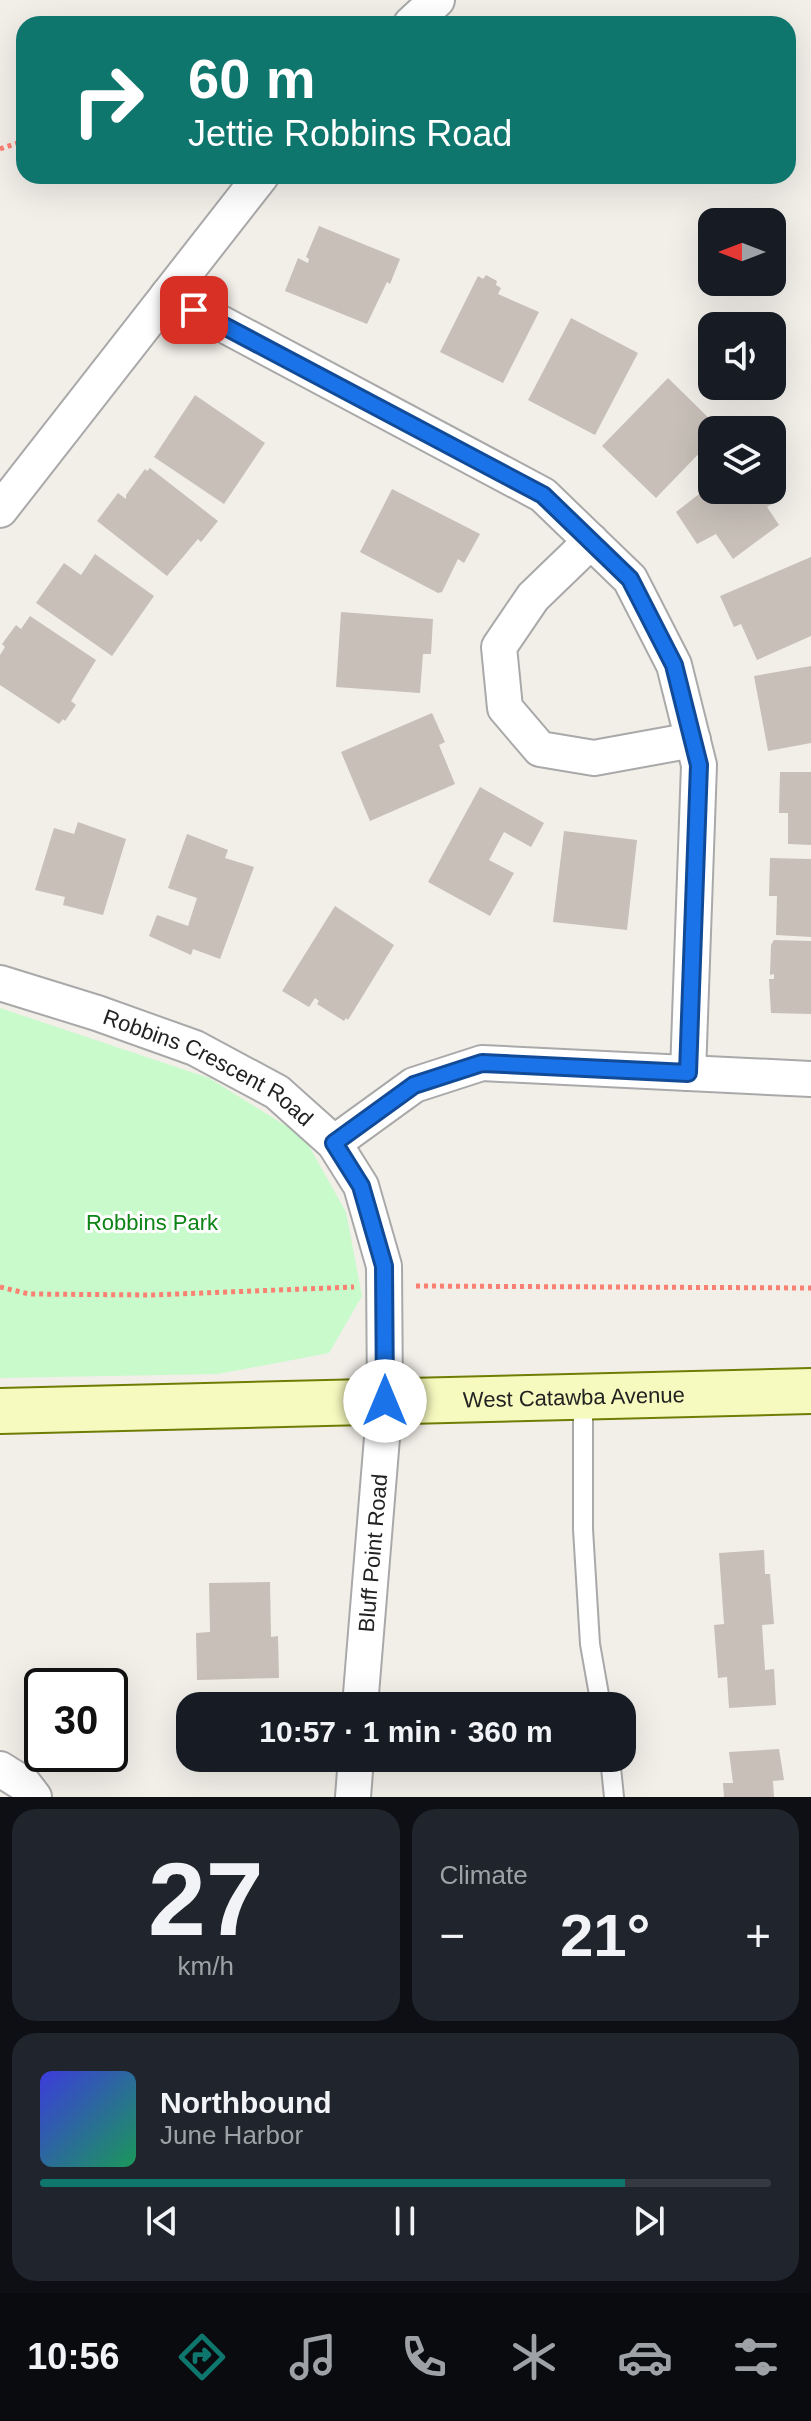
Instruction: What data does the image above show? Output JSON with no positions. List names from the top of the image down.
{
  "streets": {
    "main road": ["West Catawba Avenue"],
    "street": ["Robbins Crescent Road", "Bluff Point Road"]
  },
  "crossings": [
    ["Robbins Crescent Road", "West Catawba Avenue"],
    ["Robbins Crescent Road", "Bluff Point Road"],
    ["West Catawba Avenue", "Bluff Point Road"]
  ],
  "parks": ["Robbins Park"],
  "north": "left",
  "page": {
    "turn": ["60 m", "Jettie Robbins Road"],
    "limit": "30",
    "trip": "10:57 · 1 min · 360 m",
    "tile": [
      ["27", "km/h"],
      "Climate"
    ],
    "heat": ["−", "21°", "+"],
    "song": ["Northbound", "June Harbor"],
    "tabs": "10:56"
  }
}
